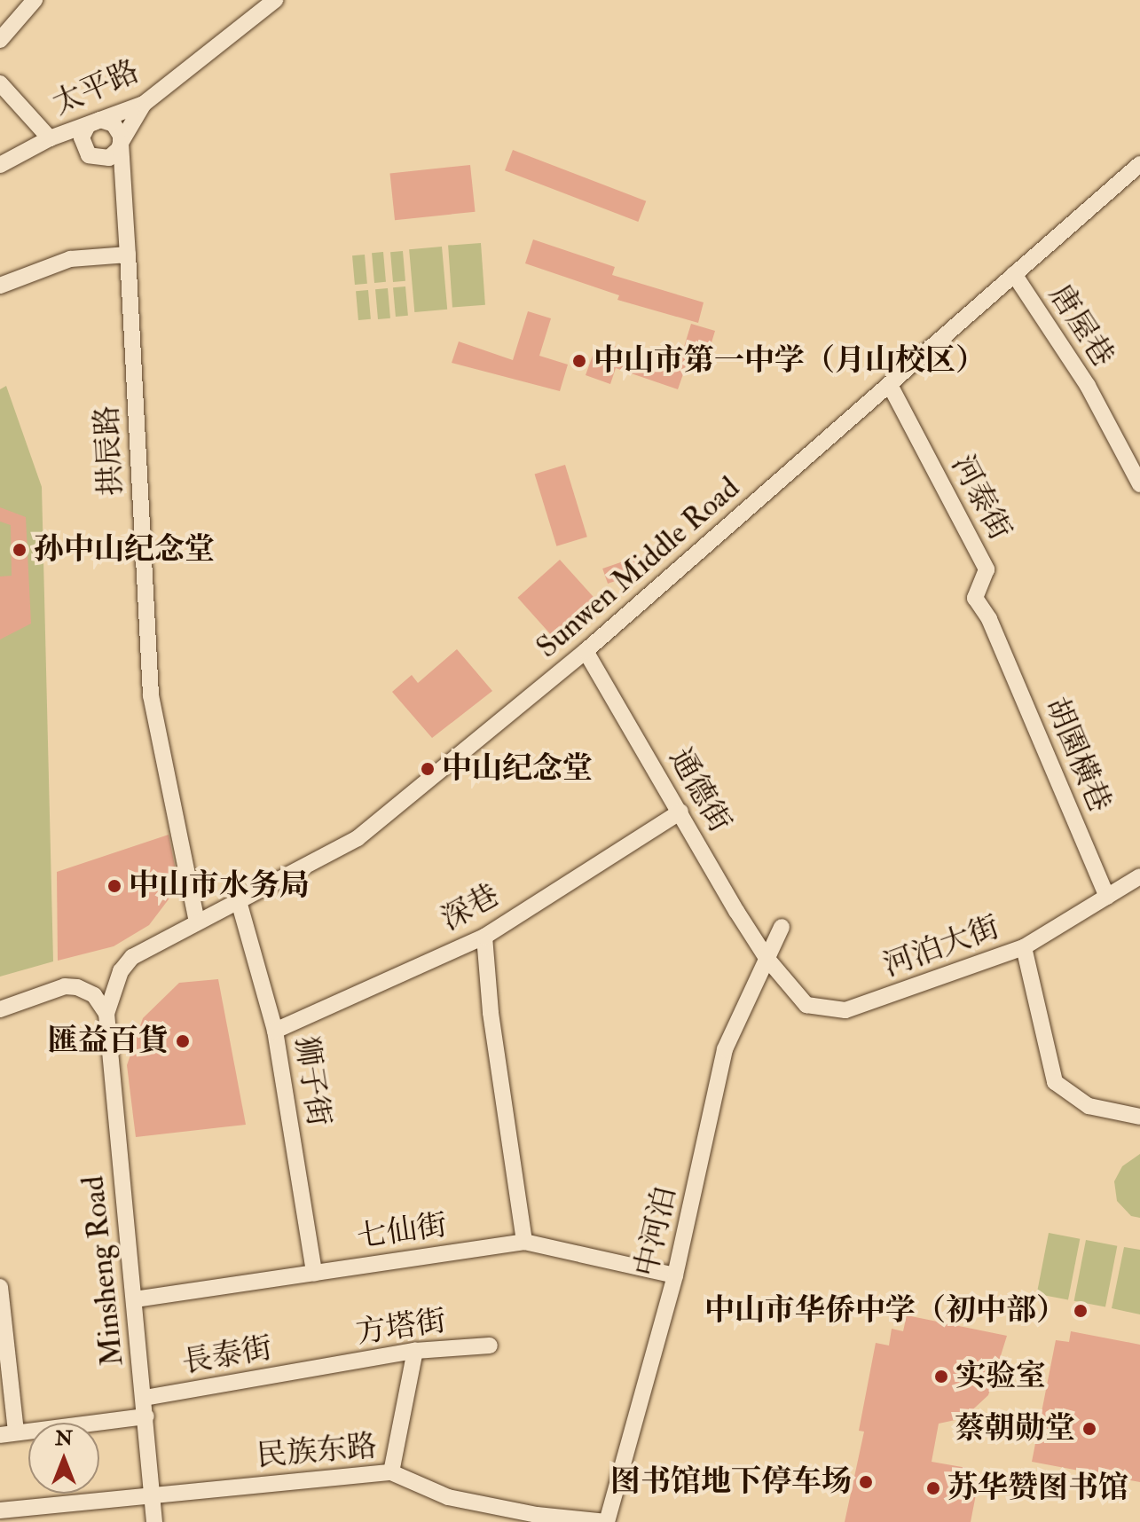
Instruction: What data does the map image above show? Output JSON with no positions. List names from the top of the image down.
{
  "streets": {
    "street": [
      "太平路",
      "唐屋巷",
      "拱辰路",
      "河泰街",
      "Sunwen Middle Road",
      "胡園橫巷",
      "通德街",
      "深巷",
      "河泊大街",
      "狮子街",
      "七仙街",
      "中河泊",
      "Minsheng Road",
      "方塔街",
      "長泰街",
      "民族东路"
    ]
  },
  "crossings": [
    ["太平路", "拱辰路"],
    ["唐屋巷", "Sunwen Middle Road"],
    ["拱辰路", "Sunwen Middle Road"],
    ["河泰街", "Sunwen Middle Road"],
    ["河泰街", "胡園橫巷"],
    ["Sunwen Middle Road", "通德街"],
    ["Sunwen Middle Road", "狮子街"],
    ["Sunwen Middle Road", "Minsheng Road"],
    ["胡園橫巷", "河泊大街"],
    ["通德街", "深巷"],
    ["通德街", "河泊大街"],
    ["通德街", "中河泊"],
    ["深巷", "狮子街"],
    ["河泊大街", "中河泊"],
    ["狮子街", "七仙街"],
    ["七仙街", "中河泊"],
    ["七仙街", "Minsheng Road"],
    ["中河泊", "民族东路"],
    ["Minsheng Road", "長泰街"],
    ["Minsheng Road", "民族东路"],
    ["方塔街", "長泰街"]
  ],
  "places": [
    "中山市第一中学（月山校区）",
    "孙中山纪念堂",
    "中山纪念堂",
    "中山市水务局",
    "匯益百貨",
    "中山市华侨中学（初中部）",
    "实验室",
    "蔡朝勋堂",
    "图书馆地下停车场",
    "苏华赞图书馆"
  ],
  "north": "top"
}
